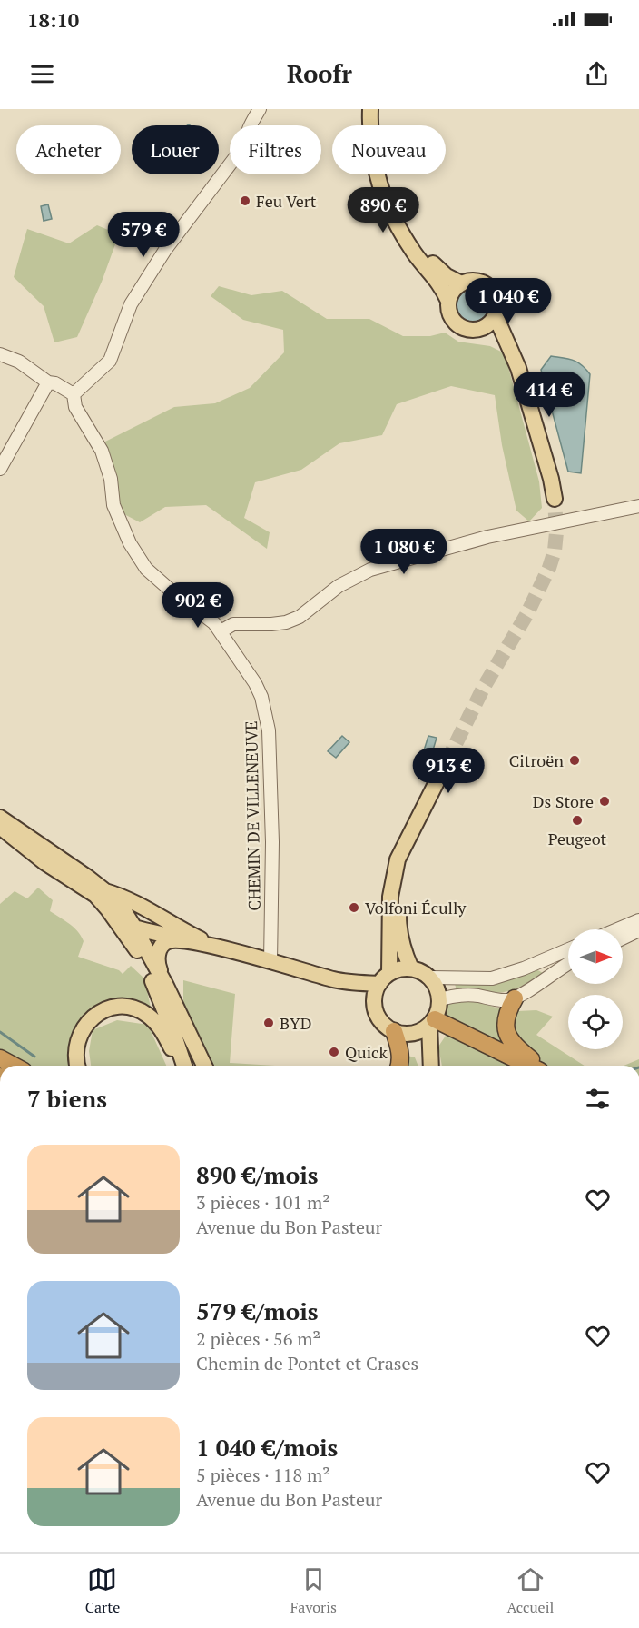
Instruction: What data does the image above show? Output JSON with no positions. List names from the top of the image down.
{
  "streets": {
    "street": ["CHEMIN DE VILLENEUVE"]
  },
  "places": [
    "Feu Vert",
    "Citroën",
    "Ds Store",
    "Peugeot",
    "Volfoni Écully",
    "BYD",
    "Quick"
  ],
  "north": "right",
  "page": {
    "status": "18:10",
    "header": "Roofr",
    "chip": [
      "Acheter",
      "Louer",
      "Filtres",
      "Nouveau"
    ],
    "price": [
      "890 €",
      "579 €",
      "1 040 €",
      "414 €",
      "1 080 €",
      "902 €",
      "913 €"
    ],
    "heading": "7 biens",
    "list": [
      {
        "name": "890 €/mois",
        "note": "3 pièces · 101 m² · Avenue du Bon Pasteur"
      },
      {
        "name": "579 €/mois",
        "note": "2 pièces · 56 m² · Chemin de Pontet et Crases"
      },
      {
        "name": "1 040 €/mois",
        "note": "5 pièces · 118 m² · Avenue du Bon Pasteur"
      }
    ],
    "tabs": ["Carte", "Favoris", "Accueil"]
  }
}
